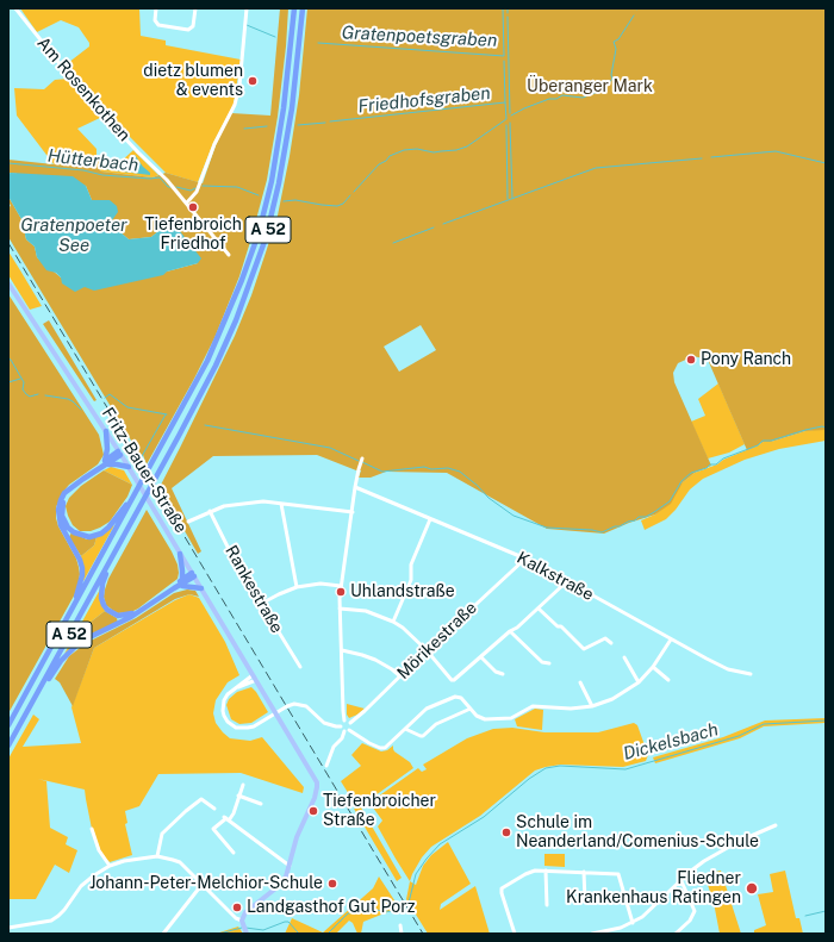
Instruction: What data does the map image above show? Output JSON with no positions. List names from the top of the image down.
{
  "streets": {
    "highway": ["A 52"],
    "main road": ["Fritz-Bauer-Straße"],
    "street": [
      "Am Rosenkothen",
      "Kalkstraße",
      "Rankestraße",
      "Mörikestraße"
    ]
  },
  "crossings": [
    ["Kalkstraße", "Mörikestraße"]
  ],
  "water": [
    "Gratenpoetsgraben",
    "Friedhofsgraben",
    "Hütterbach",
    "Gratenpoeter See",
    "Dickelsbach"
  ],
  "parks": ["Überanger Mark"],
  "places": [
    "dietz blumen & events",
    "Tiefenbroich Friedhof",
    "Pony Ranch",
    "Uhlandstraße",
    "Tiefenbroicher Straße",
    "Schule im Neanderland/Comenius-Schule",
    "Johann-Peter-Melchior-Schule",
    "Fliedner Krankenhaus Ratingen",
    "Landgasthof Gut Porz"
  ]
}
